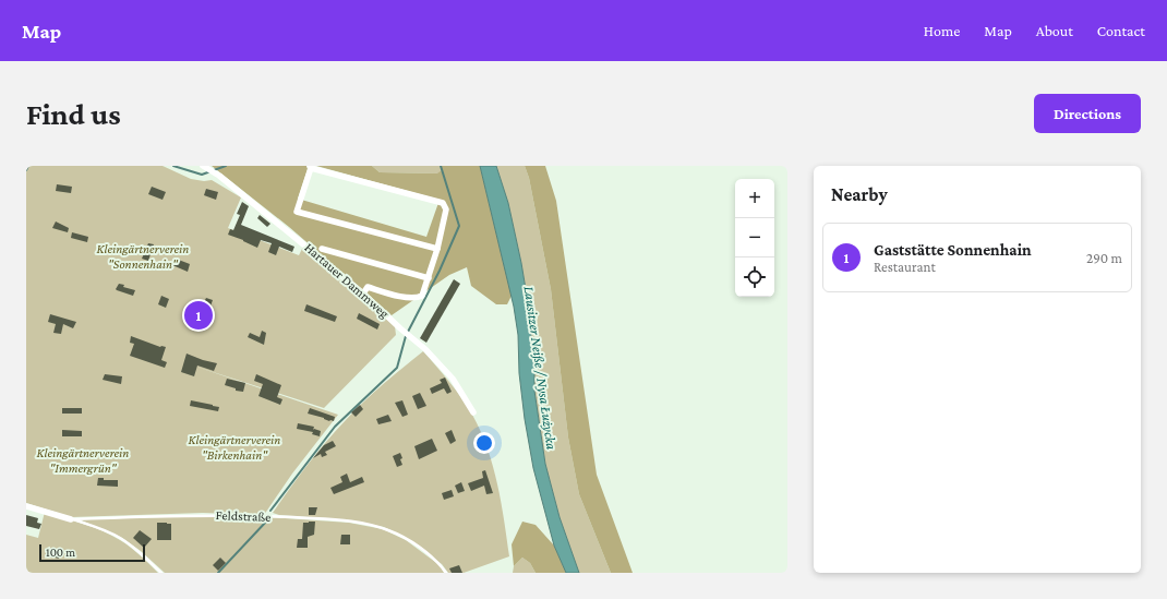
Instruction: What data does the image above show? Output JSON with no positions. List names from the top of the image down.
{
  "streets": {
    "street": ["Hartauer Dammweg", "Feldstraße"]
  },
  "water": ["Lausitzer Neiße / Nysa Łużycka"],
  "parks": ["Kleingärtnerverein \"Sonnenhain\"", "Kleingärtnerverein \"Birkenhain\"", "Kleingärtnerverein \"Immergrün\""],
  "scale_bar": "100 m",
  "page": {
    "header": "Map",
    "nav": [
      "Home",
      "Map",
      "About",
      "Contact"
    ],
    "buttons": "Directions",
    "title": "Find us",
    "heading": "Nearby",
    "map_buttons": ["+", "−"],
    "list": [
      {
        "mark": "1",
        "name": "Gaststätte Sonnenhain",
        "note": "Restaurant",
        "value": "290 m"
      }
    ],
    "pins": "1",
    "scale": "100 m"
  }
}
